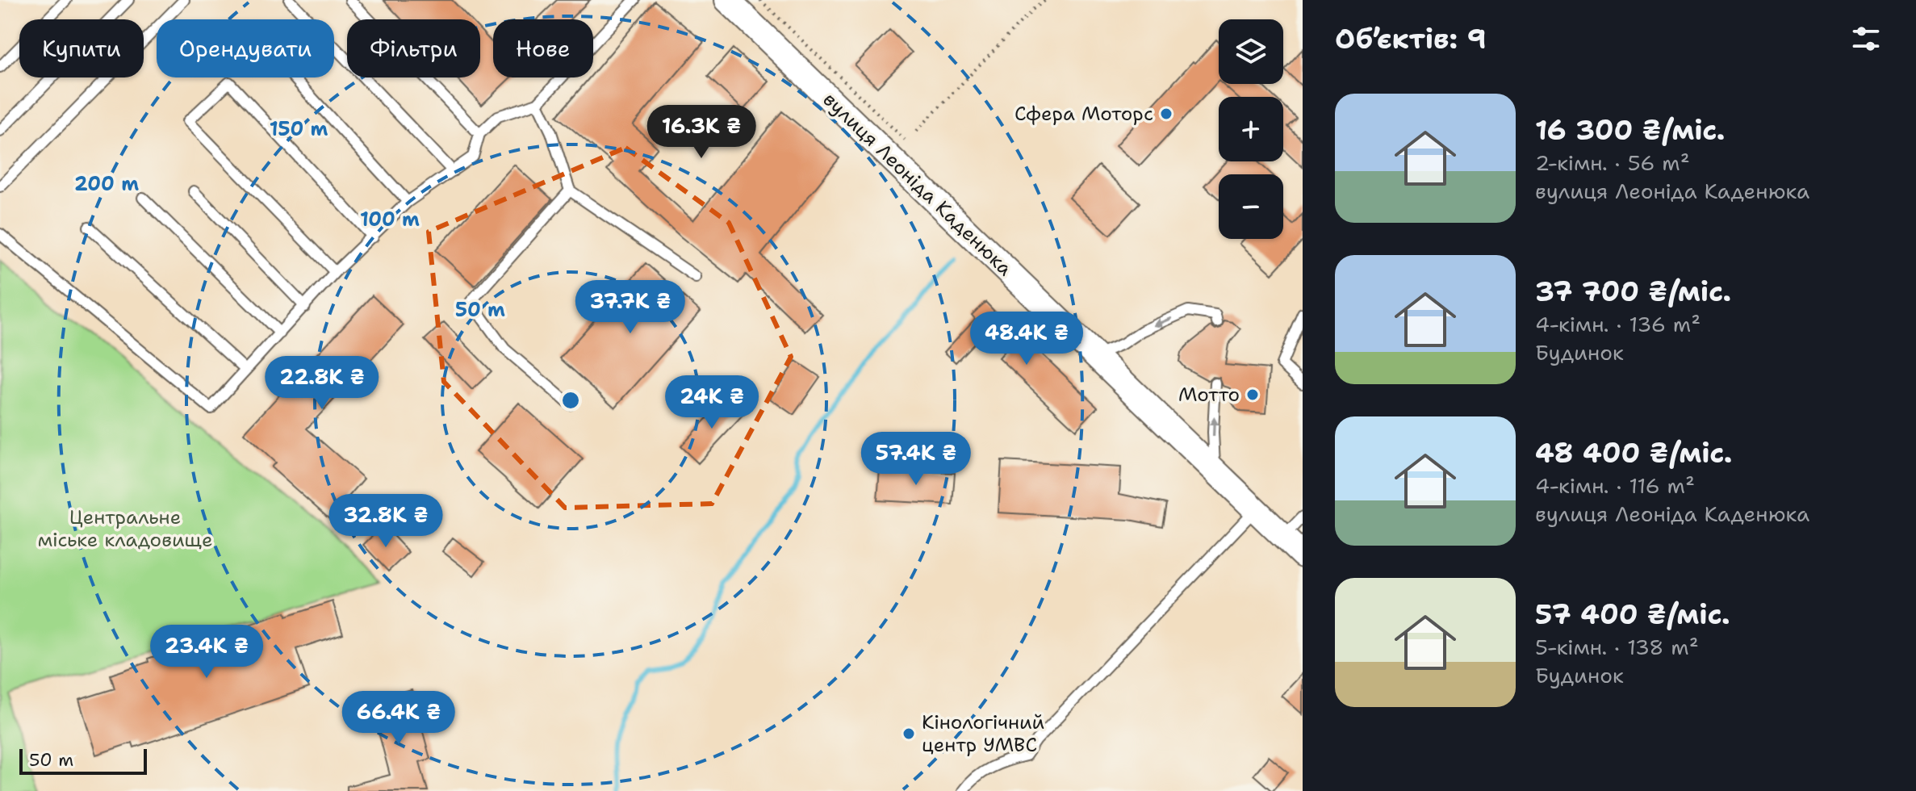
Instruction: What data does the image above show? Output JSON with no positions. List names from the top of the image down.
{
  "streets": {
    "street": ["вулиця Леоніда Каденюка"]
  },
  "parks": ["Центральне міське кладовище"],
  "places": ["Сфера Моторс", "Мотто", "Кінологічний центр УМВС"],
  "scale_bar": "50 m",
  "page": {
    "heading": "Об’єктів: 9",
    "map_buttons": ["+", "−"],
    "chip": [
      "Купити",
      "Орендувати",
      "Фільтри",
      "Нове"
    ],
    "list": [
      {
        "name": "16 300 ₴/міс.",
        "note": "2-кімн. · 56 m² · вулиця Леоніда Каденюка"
      },
      {
        "name": "37 700 ₴/міс.",
        "note": "4-кімн. · 136 m² · Будинок"
      },
      {
        "name": "48 400 ₴/міс.",
        "note": "4-кімн. · 116 m² · вулиця Леоніда Каденюка"
      },
      {
        "name": "57 400 ₴/міс.",
        "note": "5-кімн. · 138 m² · Будинок"
      }
    ],
    "price": [
      "16.3K ₴",
      "37.7K ₴",
      "48.4K ₴",
      "22.8K ₴",
      "24K ₴",
      "57.4K ₴",
      "32.8K ₴",
      "23.4K ₴",
      "66.4K ₴"
    ],
    "scale": "50 m"
  },
  "rings": [
    "150 m",
    "200 m",
    "100 m",
    "50 m"
  ]
}
